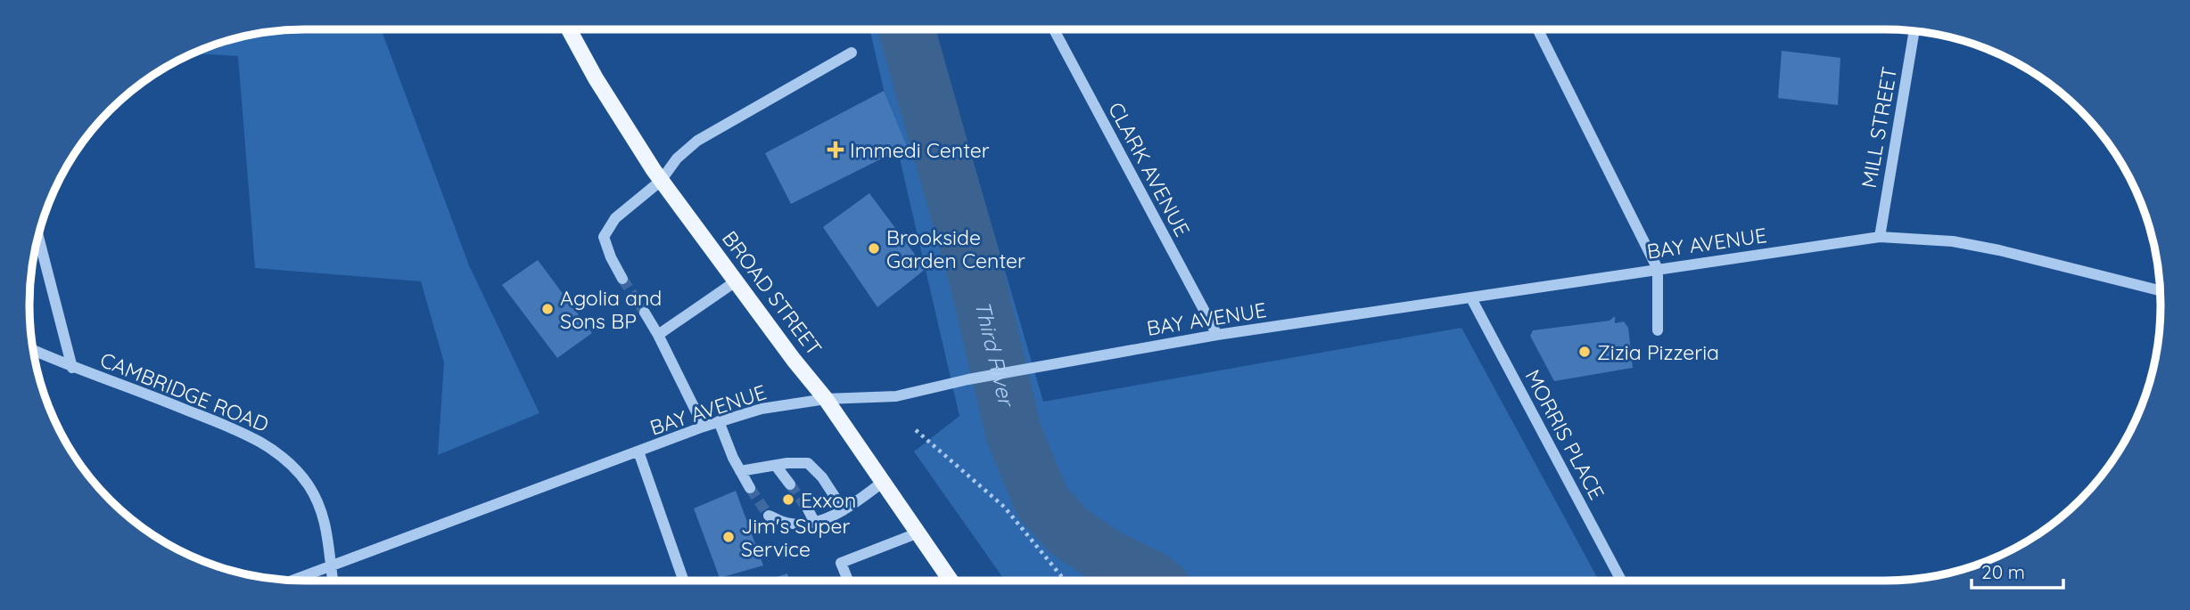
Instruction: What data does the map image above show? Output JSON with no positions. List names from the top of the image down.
{
  "streets": {
    "main road": ["BROAD STREET"],
    "street": [
      "MILL STREET",
      "CLARK AVENUE",
      "BAY AVENUE",
      "CAMBRIDGE ROAD",
      "MORRIS PLACE"
    ]
  },
  "crossings": [
    ["MILL STREET", "BAY AVENUE"],
    ["CLARK AVENUE", "BAY AVENUE"],
    ["BAY AVENUE", "BROAD STREET"],
    ["BAY AVENUE", "CAMBRIDGE ROAD"],
    ["BAY AVENUE", "MORRIS PLACE"]
  ],
  "water": ["Third River"],
  "places": {
    "health": ["Immedi Center"],
    "other": [
      "Brookside Garden Center",
      "Agolia and Sons BP",
      "Zizia Pizzeria",
      "Exxon",
      "Jim's Super Service"
    ]
  },
  "scale_bar": "20 m"
}
